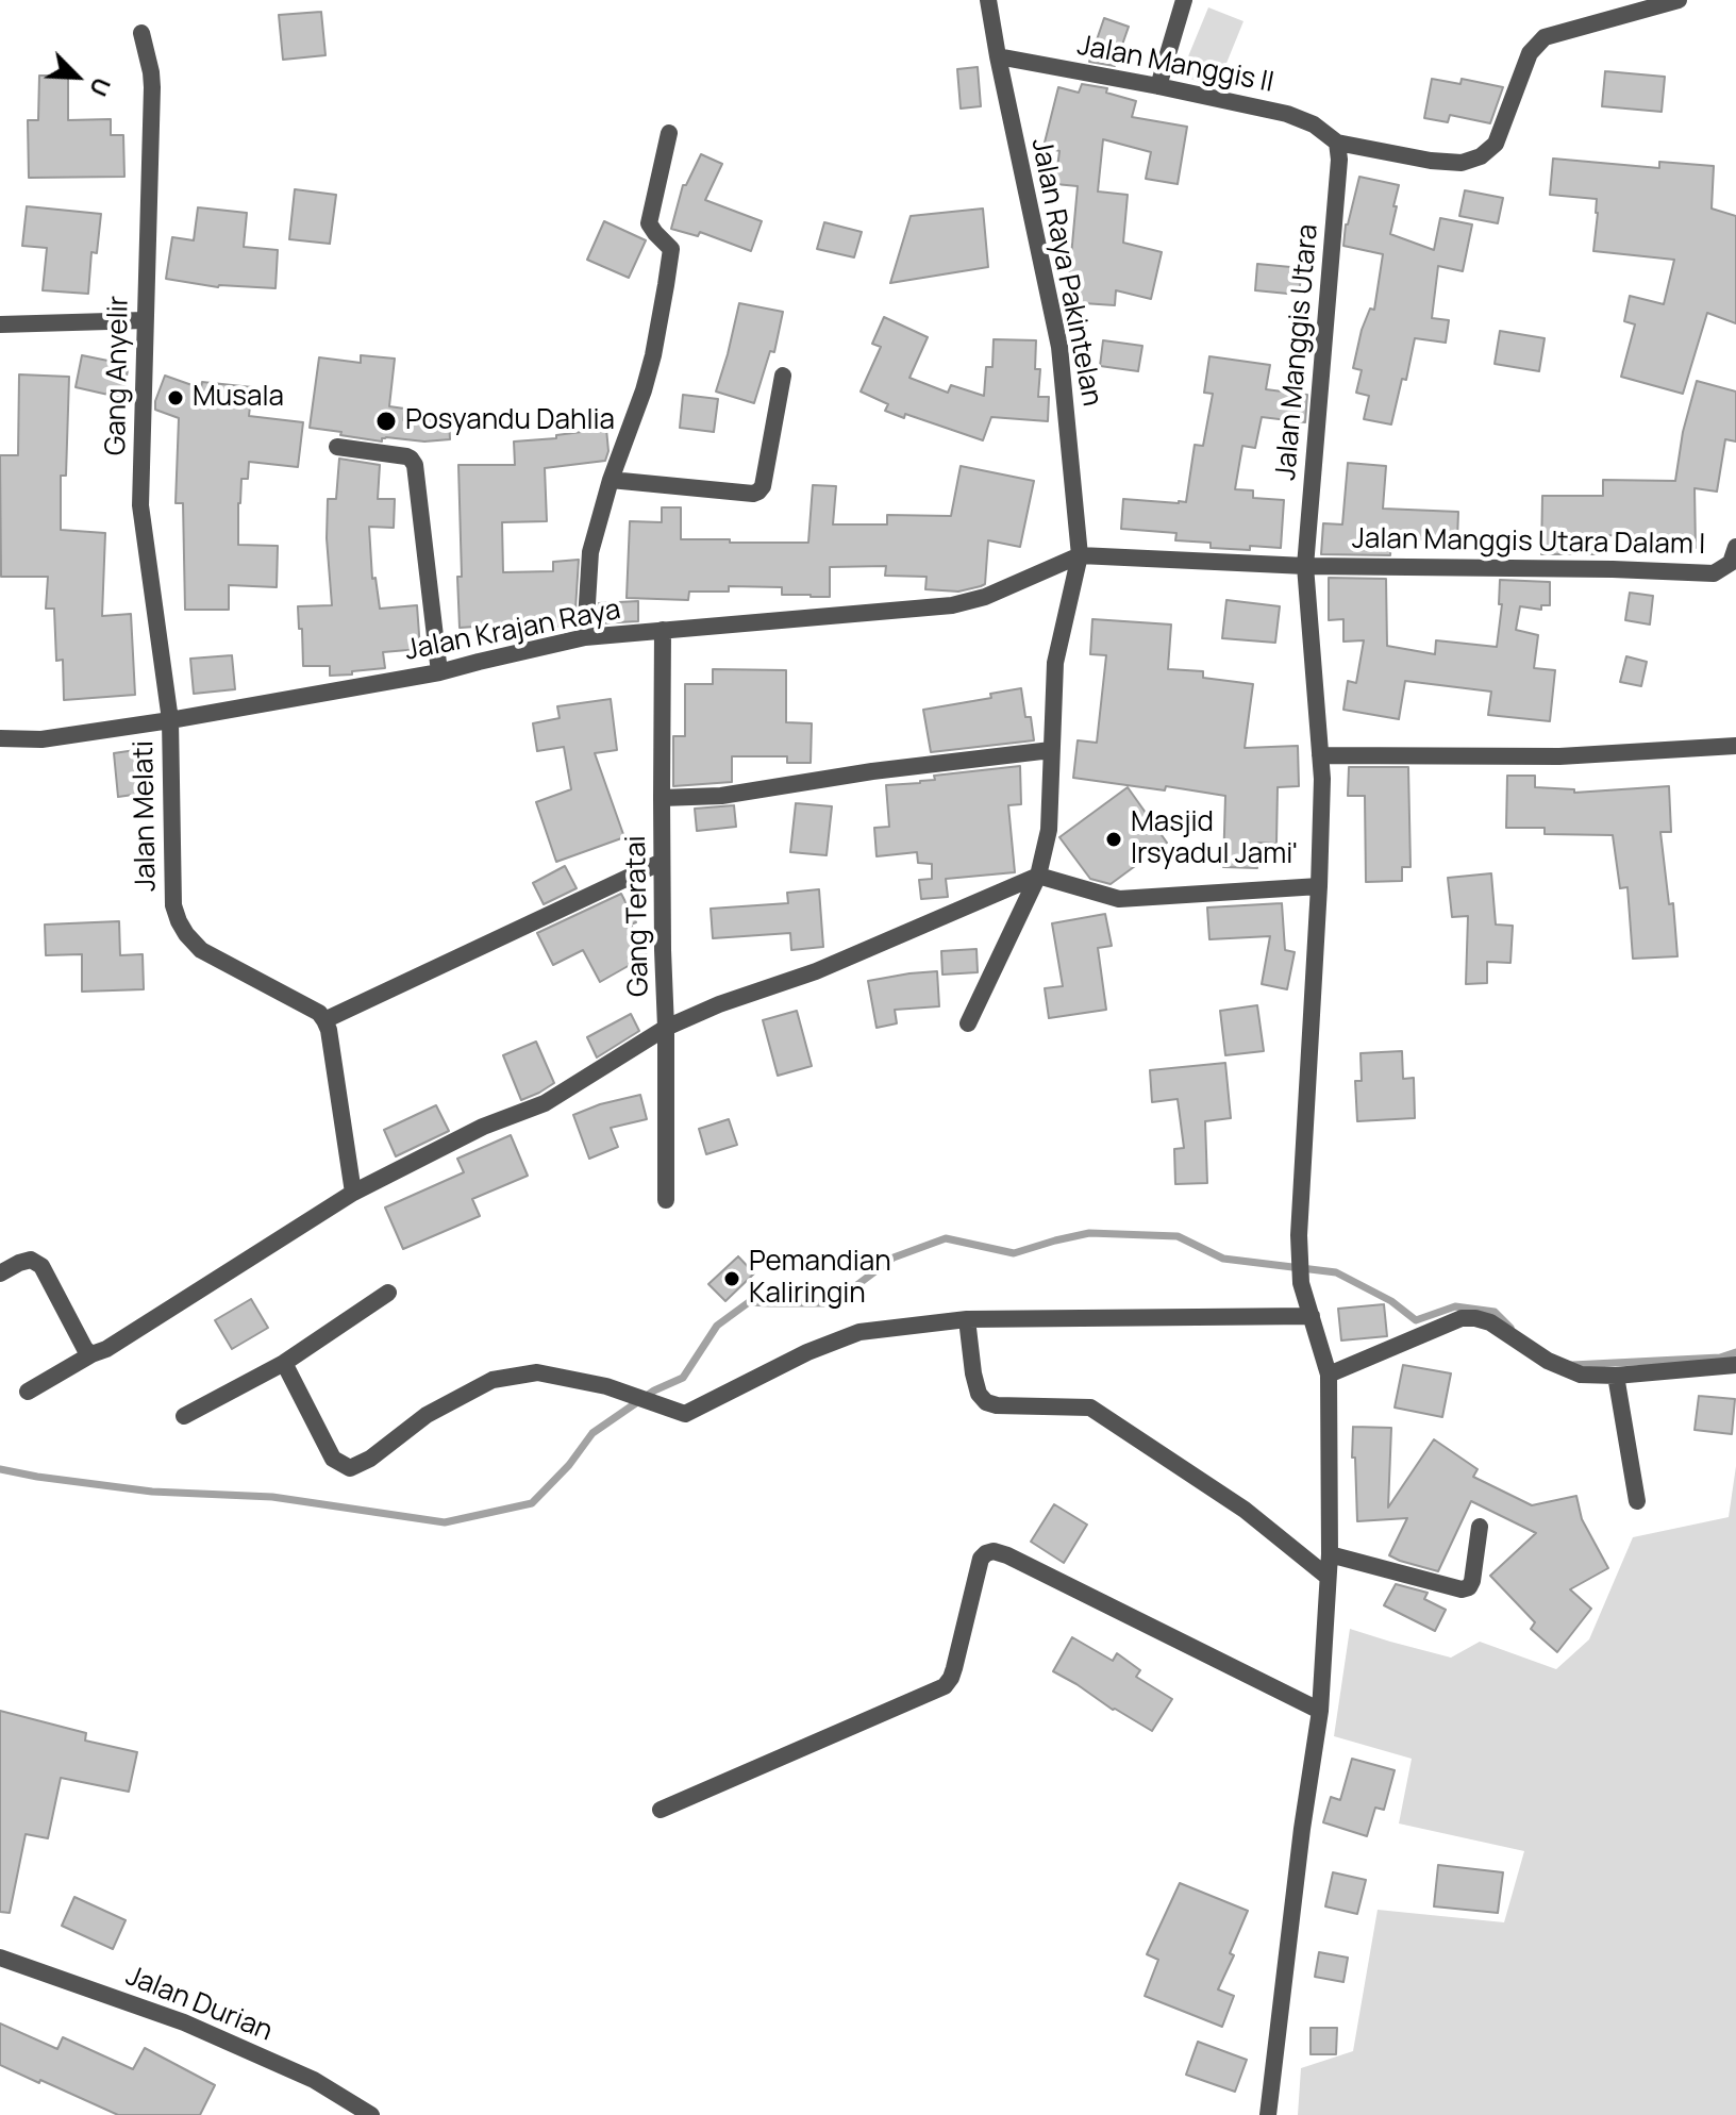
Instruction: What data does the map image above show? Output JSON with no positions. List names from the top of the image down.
{
  "streets": {
    "street": [
      "Jalan Manggis II",
      "Jalan Raya Pakintelan",
      "Jalan Manggis Utara",
      "Gang Anyelir",
      "Jalan Manggis Utara Dalam I",
      "Jalan Krajan Raya",
      "Jalan Melati",
      "Gang Teratai",
      "Jalan Durian"
    ]
  },
  "crossings": [
    ["Jalan Manggis II", "Jalan Raya Pakintelan"],
    ["Jalan Manggis II", "Jalan Manggis Utara"],
    ["Jalan Raya Pakintelan", "Jalan Krajan Raya"],
    ["Jalan Manggis Utara", "Jalan Manggis Utara Dalam I"],
    ["Gang Anyelir", "Jalan Krajan Raya"],
    ["Gang Anyelir", "Jalan Melati"],
    ["Jalan Krajan Raya", "Jalan Melati"],
    ["Jalan Krajan Raya", "Gang Teratai"]
  ],
  "places": [
    "Musala",
    "Posyandu Dahlia",
    "Masjid Irsyadul Jami'",
    "Pemandian Kaliringin"
  ],
  "north": "bottom right"
}
